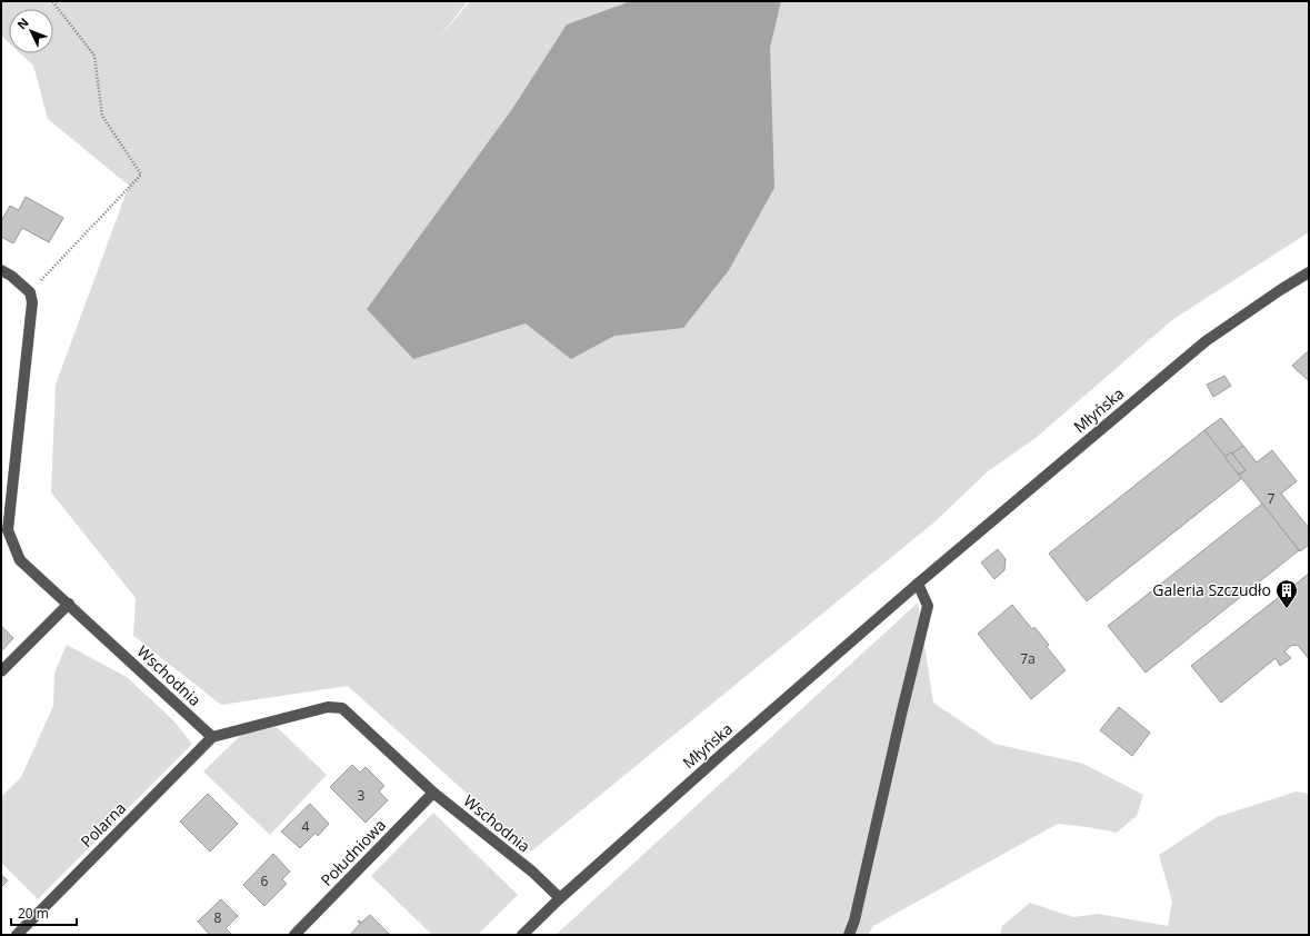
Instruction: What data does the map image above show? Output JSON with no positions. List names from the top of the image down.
{
  "streets": {
    "street": [
      "Młyńska",
      "Wschodnia",
      "Polarna",
      "Południowa"
    ]
  },
  "crossings": [
    ["Młyńska", "Wschodnia"],
    ["Wschodnia", "Polarna"],
    ["Wschodnia", "Południowa"]
  ],
  "places": {
    "building": ["Galeria Szczudło"]
  },
  "house_numbers": [
    "7",
    "7a",
    "3",
    "4",
    "6",
    "8"
  ],
  "scale_bar": "20 m",
  "north": "top left"
}
